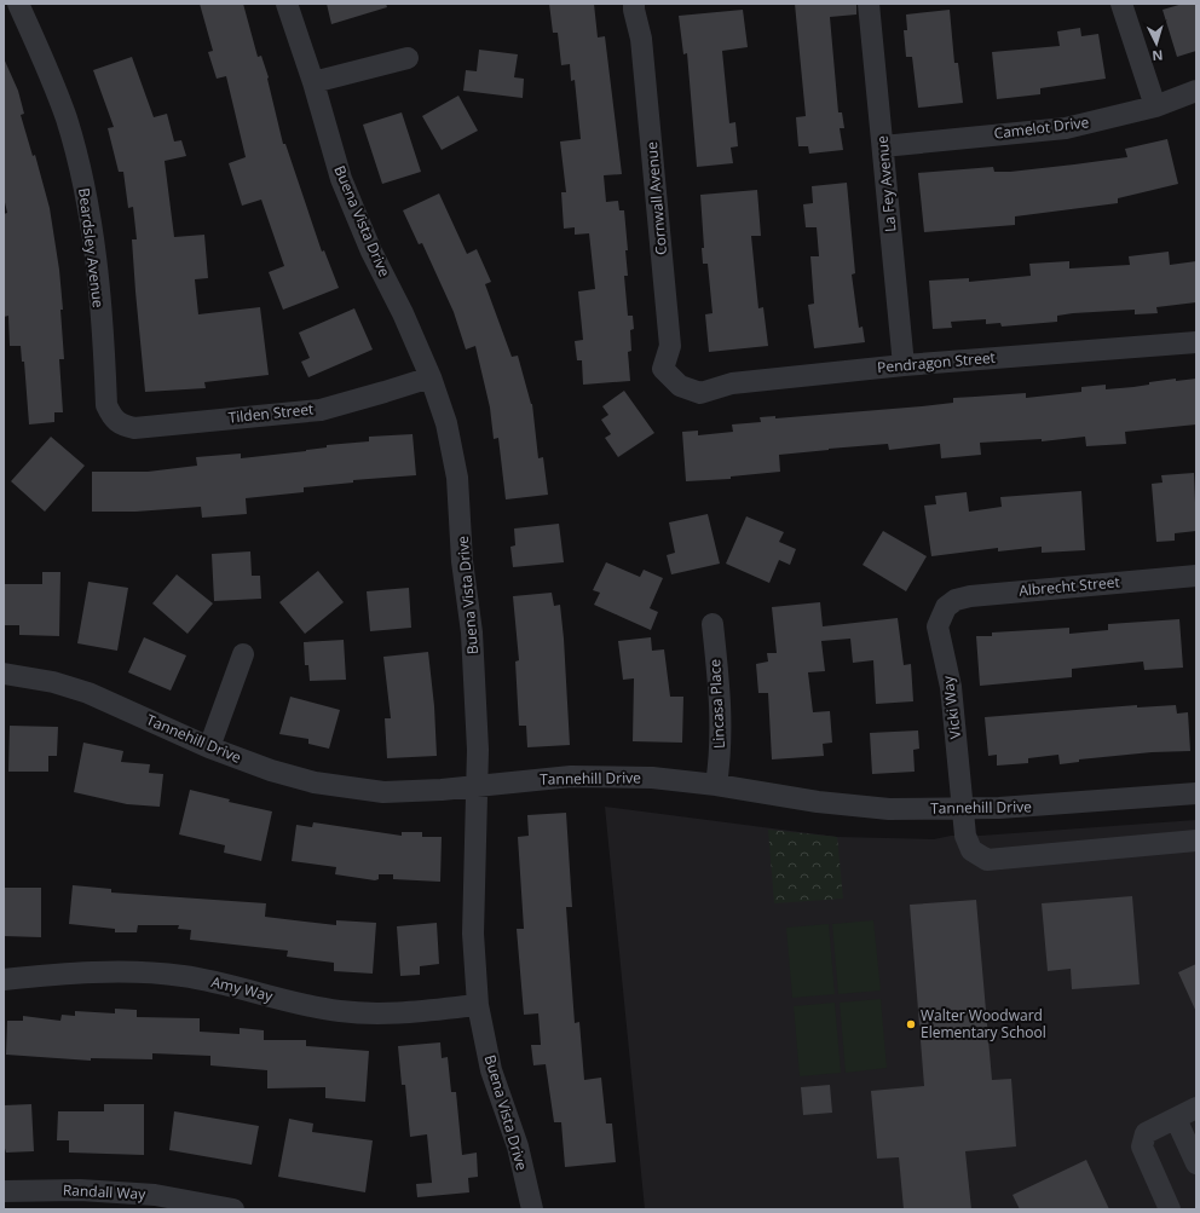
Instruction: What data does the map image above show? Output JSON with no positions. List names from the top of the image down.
{
  "streets": {
    "street": [
      "Camelot Drive",
      "La Fey Avenue",
      "Cornwall Avenue",
      "Buena Vista Drive",
      "Beardsley Avenue",
      "Pendragon Street",
      "Tilden Street",
      "Albrecht Street",
      "Lincasa Place",
      "Vicki Way",
      "Tannehill Drive",
      "Amy Way",
      "Randall Way"
    ]
  },
  "crossings": [
    ["Camelot Drive", "La Fey Avenue"],
    ["La Fey Avenue", "Pendragon Street"],
    ["Cornwall Avenue", "Pendragon Street"],
    ["Buena Vista Drive", "Tilden Street"],
    ["Buena Vista Drive", "Tannehill Drive"],
    ["Buena Vista Drive", "Amy Way"],
    ["Beardsley Avenue", "Tilden Street"],
    ["Albrecht Street", "Vicki Way"],
    ["Lincasa Place", "Tannehill Drive"],
    ["Vicki Way", "Tannehill Drive"]
  ],
  "places": ["Walter Woodward Elementary School"],
  "north": "bottom"
}
